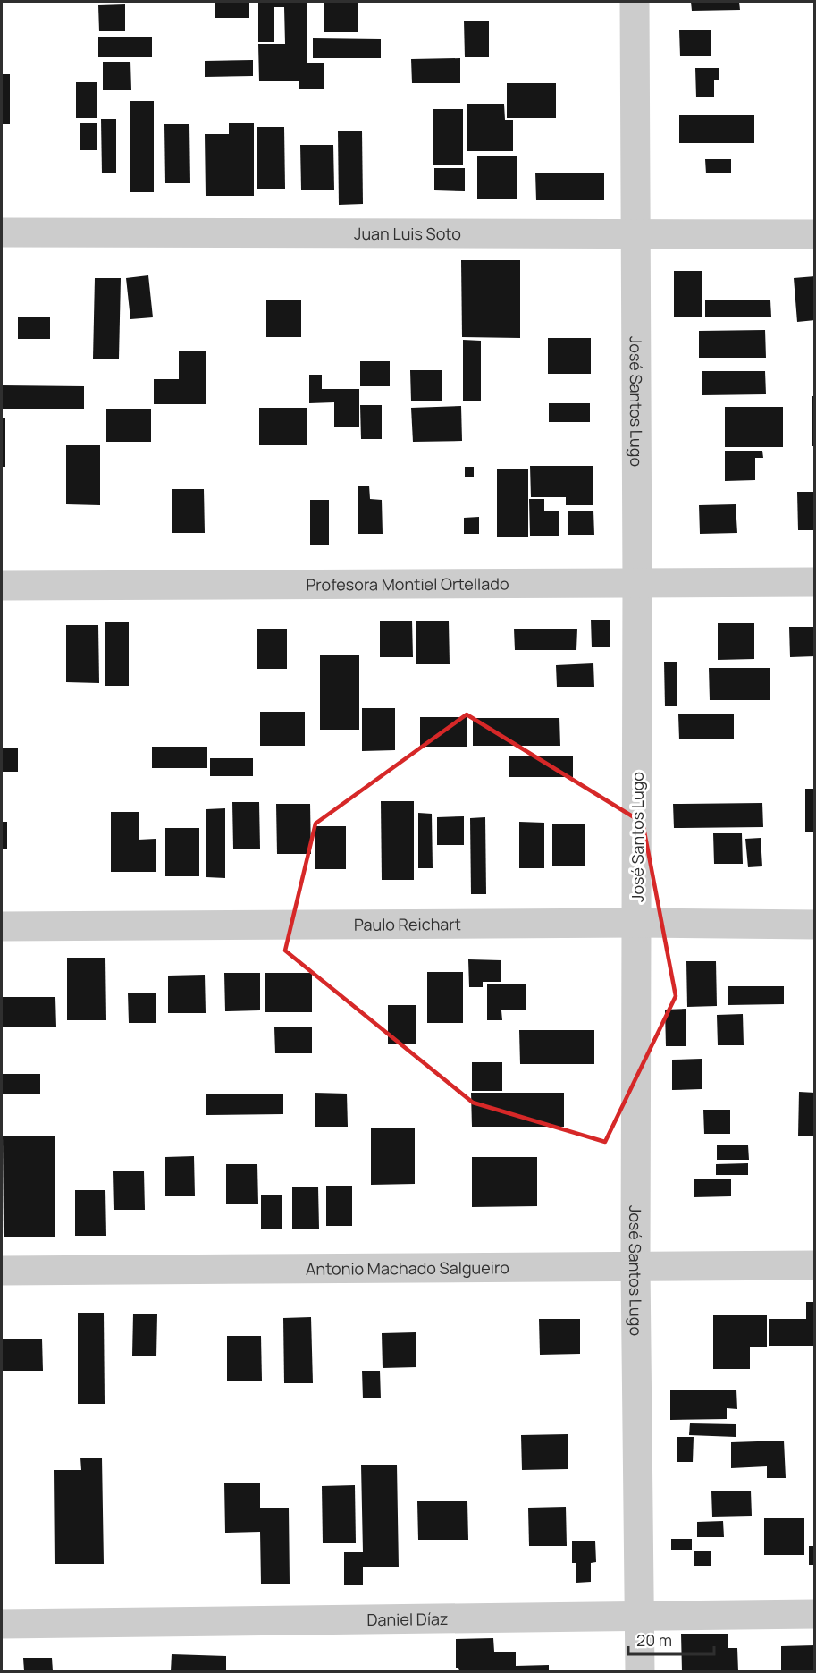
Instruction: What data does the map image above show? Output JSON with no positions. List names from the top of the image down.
{
  "streets": {
    "street": [
      "Juan Luis Soto",
      "José Santos Lugo",
      "Profesora Montiel Ortellado",
      "Paulo Reichart",
      "Antonio Machado Salgueiro",
      "Daniel Díaz"
    ]
  },
  "crossings": [
    ["Juan Luis Soto", "José Santos Lugo"],
    ["José Santos Lugo", "Profesora Montiel Ortellado"],
    ["José Santos Lugo", "Paulo Reichart"],
    ["José Santos Lugo", "Antonio Machado Salgueiro"],
    ["José Santos Lugo", "Daniel Díaz"]
  ],
  "scale_bar": "20 m"
}
